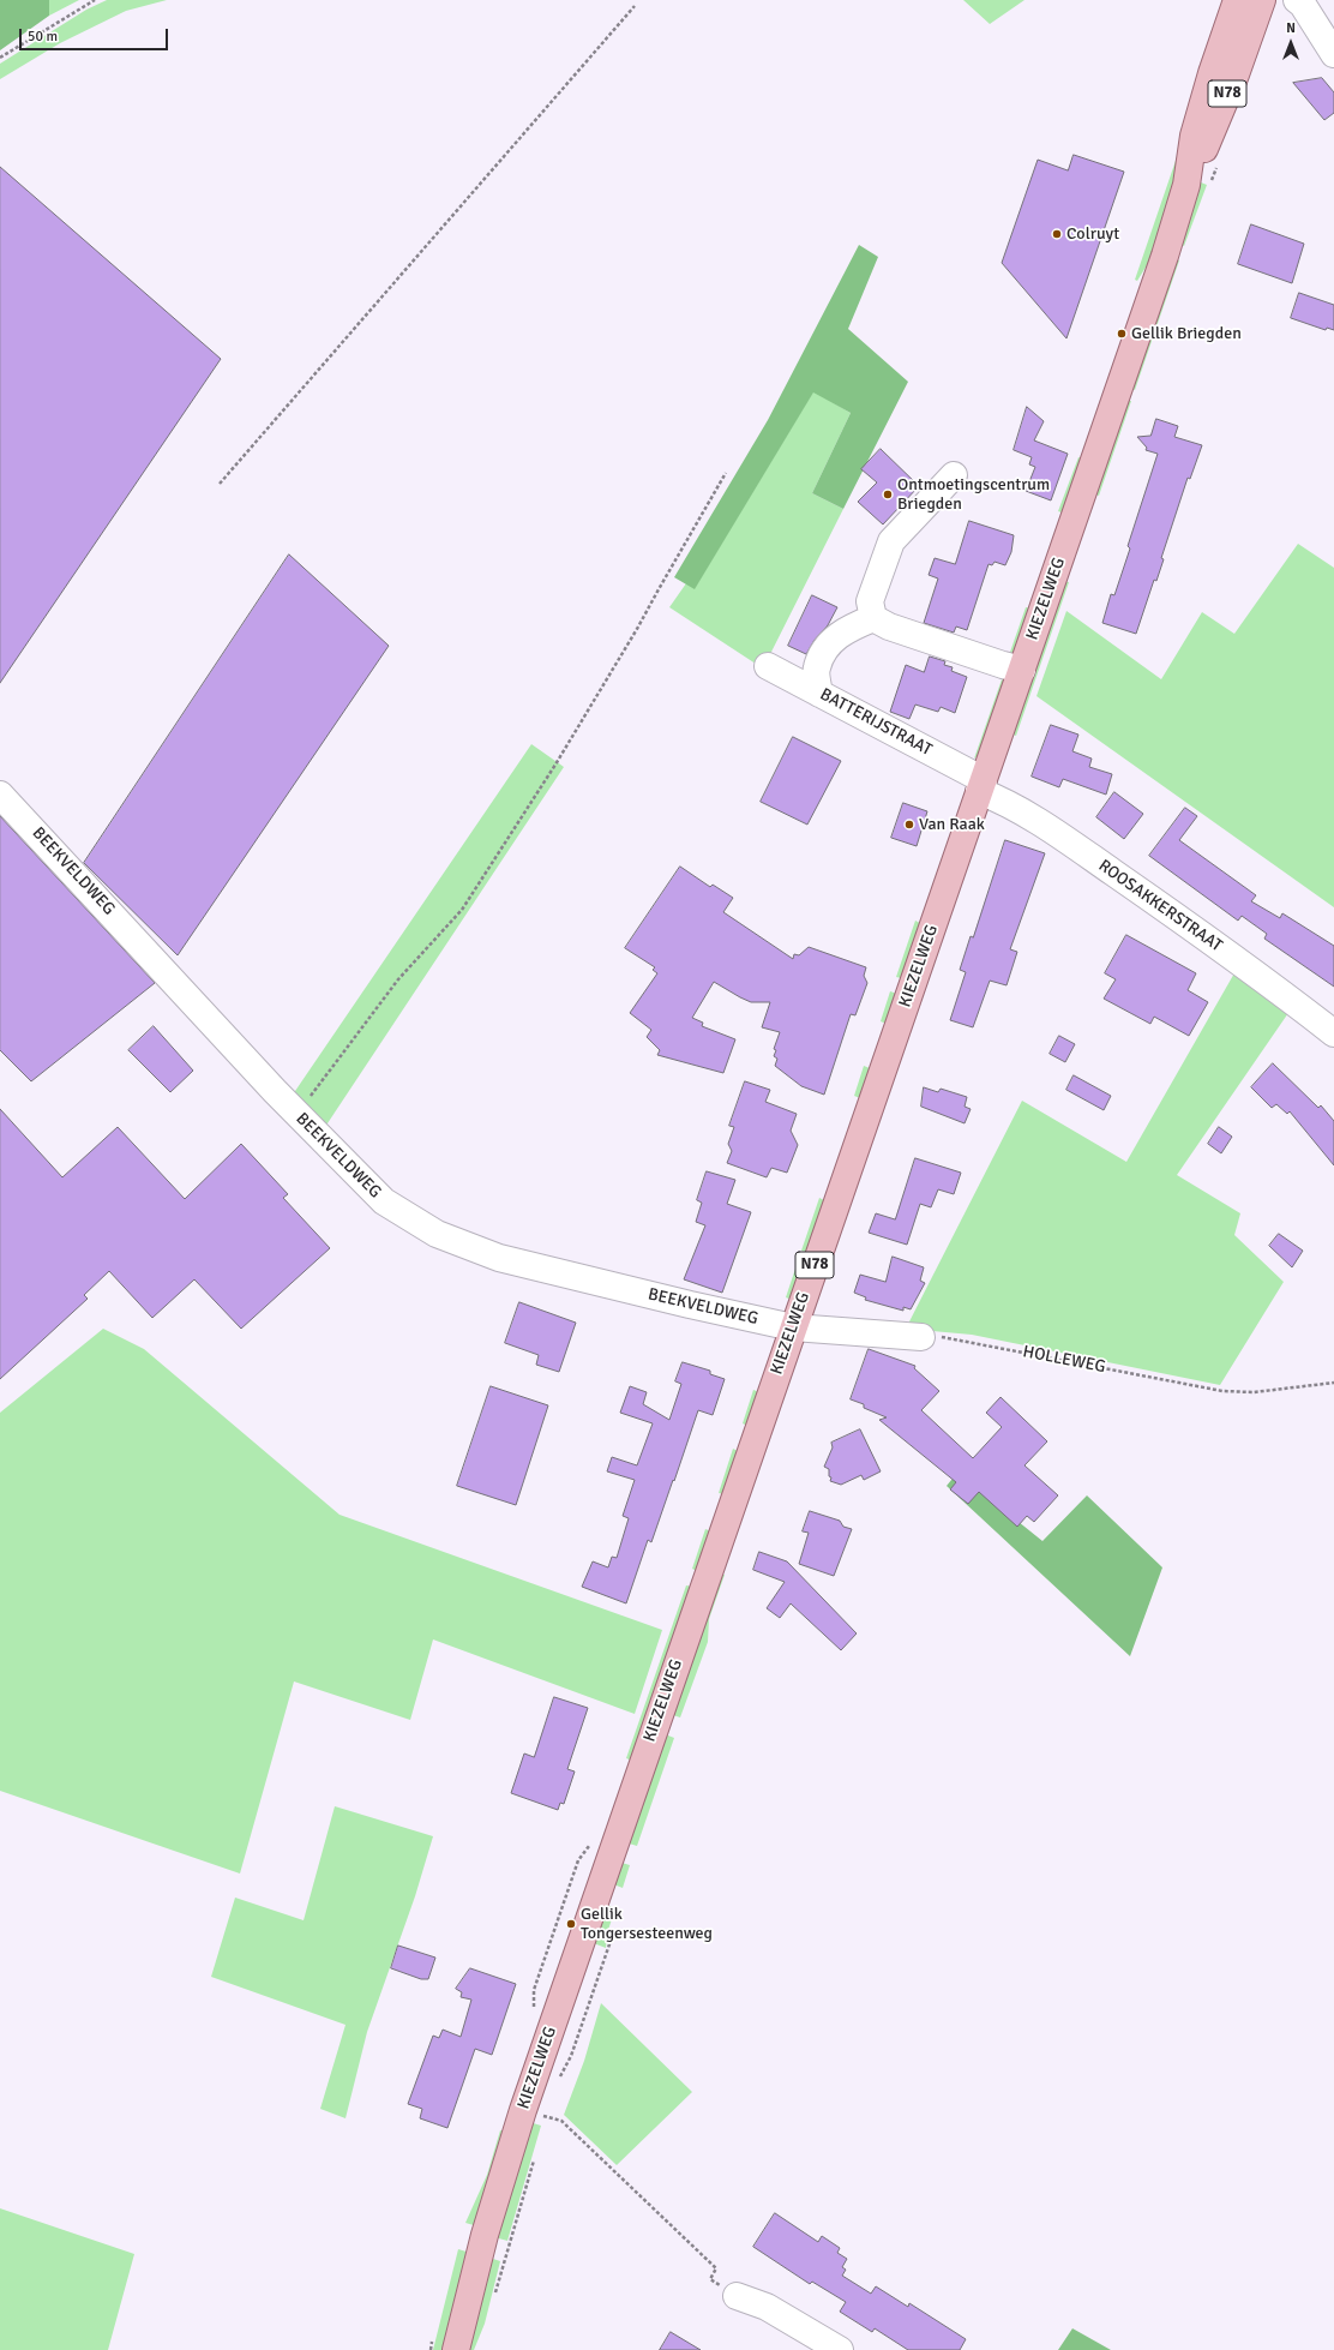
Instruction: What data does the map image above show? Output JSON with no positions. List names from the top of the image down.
{
  "streets": {
    "main road": ["N78", "KIEZELWEG"],
    "street": ["BATTERIJSTRAAT", "BEEKVELDWEG", "ROOSAKKERSTRAAT"],
    "path": ["HOLLEWEG"]
  },
  "crossings": [
    ["KIEZELWEG", "BATTERIJSTRAAT"],
    ["KIEZELWEG", "BEEKVELDWEG"],
    ["KIEZELWEG", "ROOSAKKERSTRAAT"],
    ["BATTERIJSTRAAT", "ROOSAKKERSTRAAT"]
  ],
  "places": [
    "Colruyt",
    "Gellik Briegden",
    "Ontmoetingscentrum Briegden",
    "Van Raak",
    "Gellik Tongersesteenweg"
  ],
  "scale_bar": "50 m",
  "north": "top"
}
